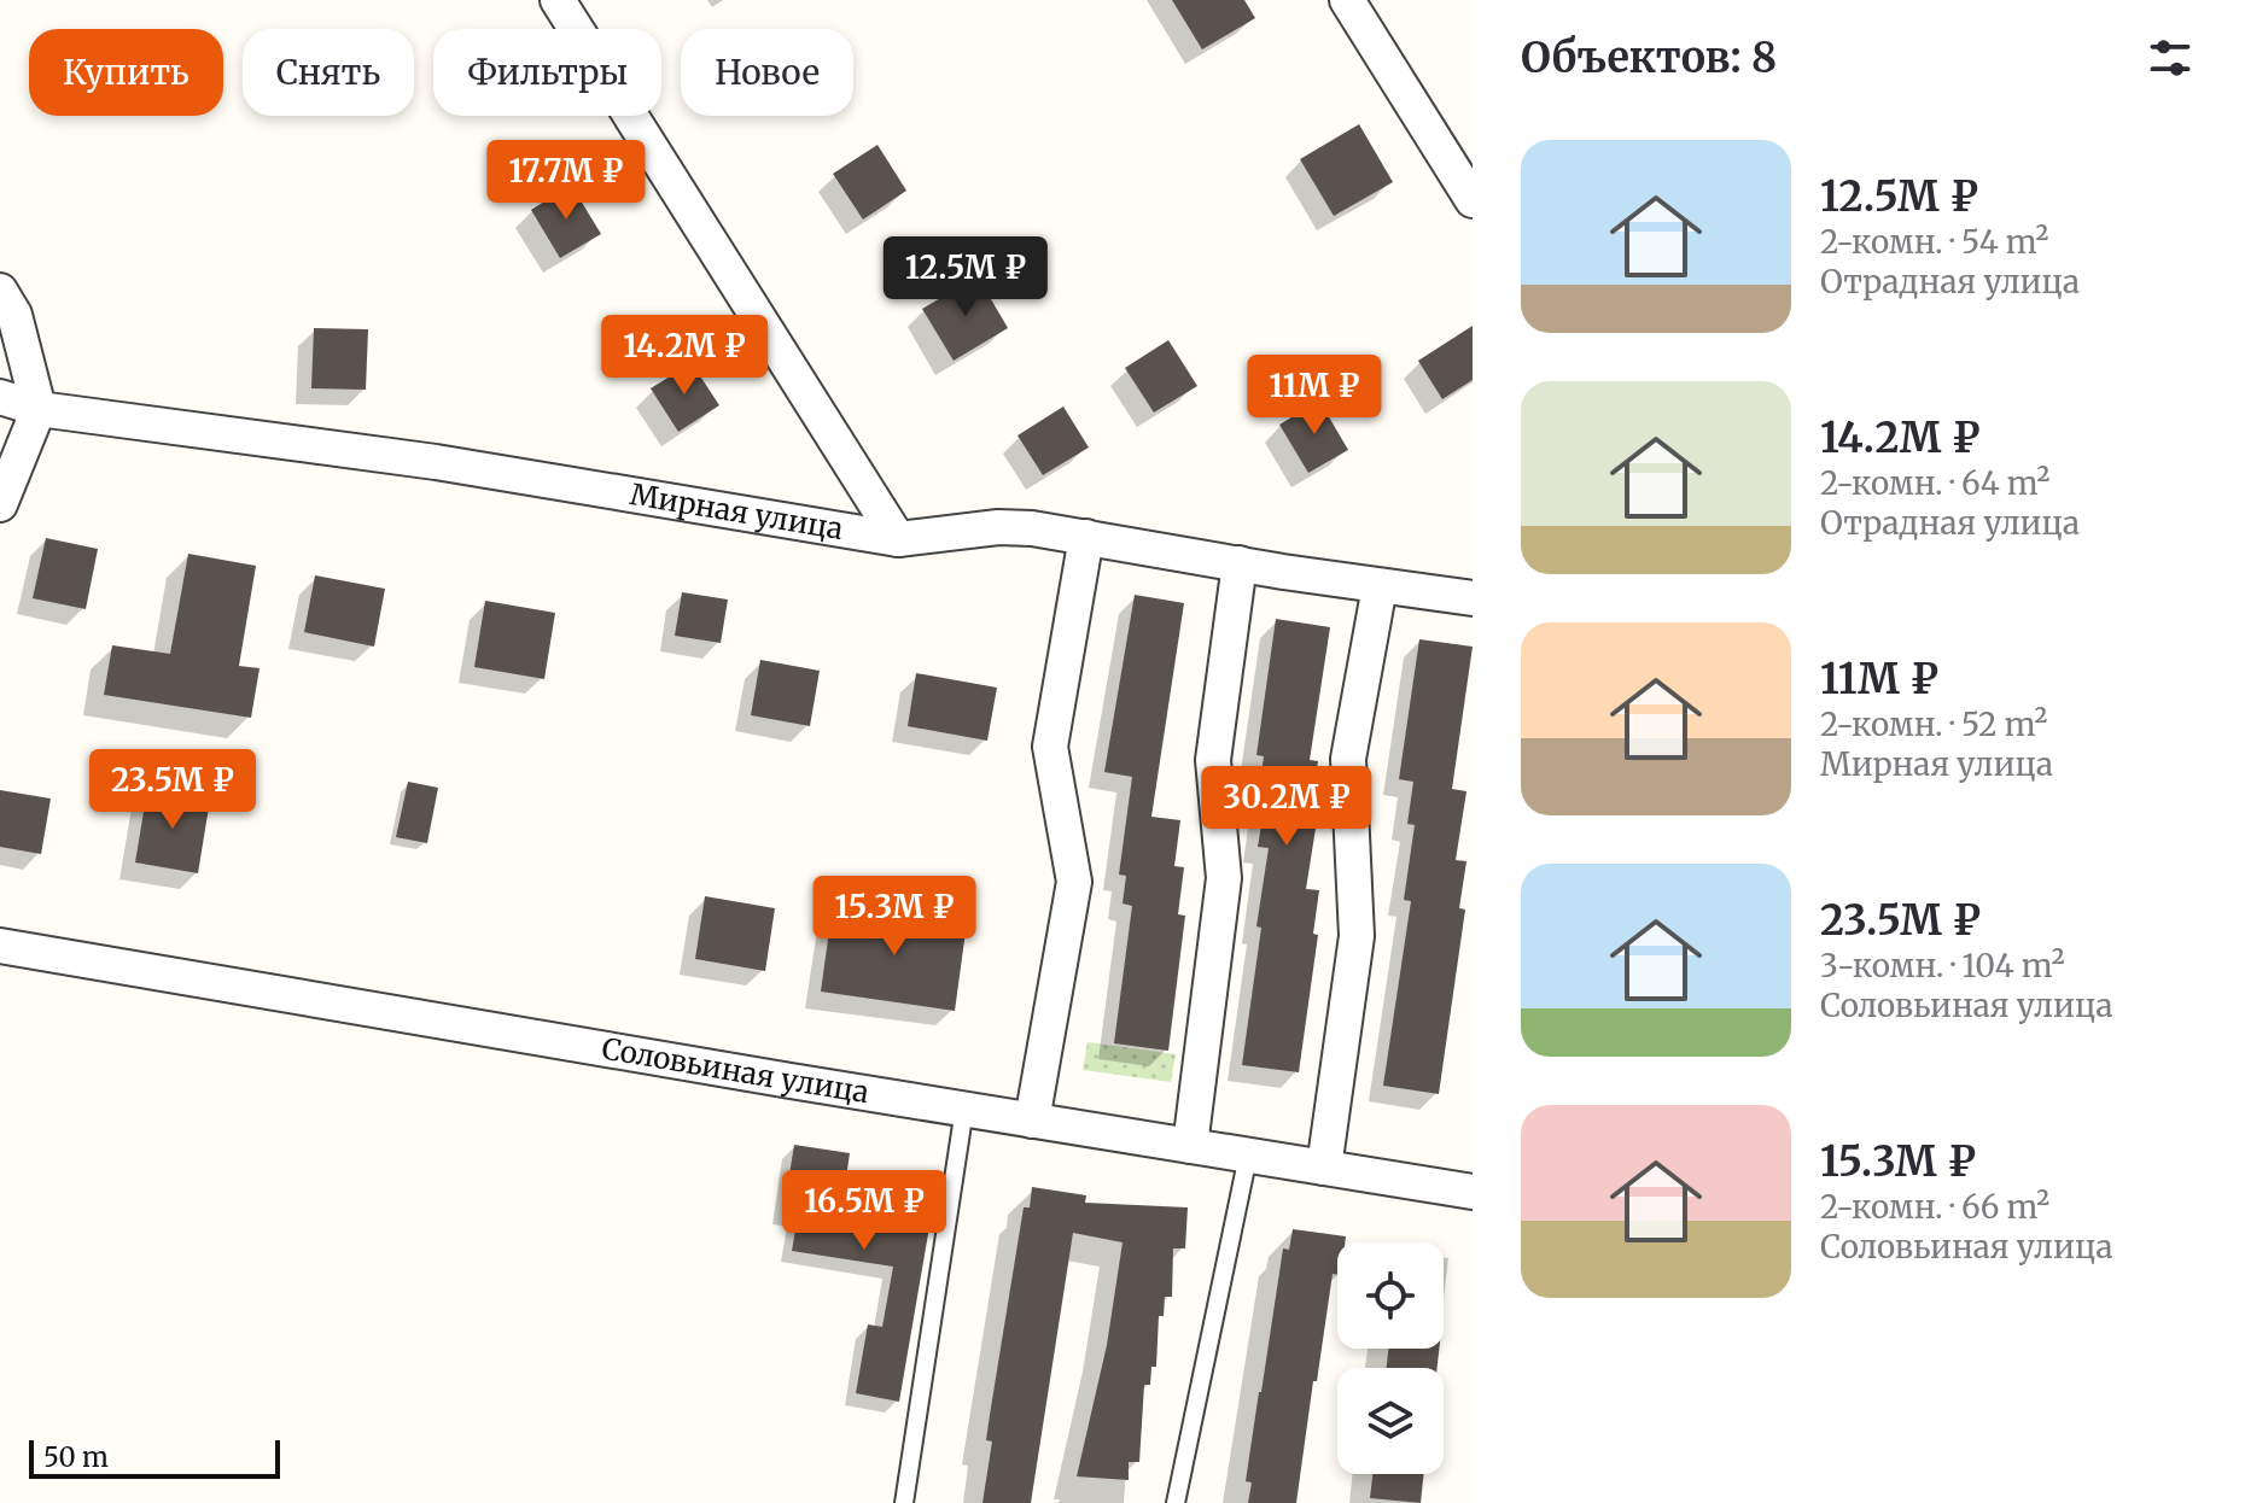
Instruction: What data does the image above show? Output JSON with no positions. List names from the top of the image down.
{
  "streets": {
    "street": ["Мирная улица", "Соловьиная улица"]
  },
  "scale_bar": "50 m",
  "page": {
    "heading": "Объектов: 8",
    "chip": [
      "Купить",
      "Снять",
      "Фильтры",
      "Новое"
    ],
    "list": [
      {
        "name": "12.5M ₽",
        "note": "2-комн. · 54 m² · Отрадная улица"
      },
      {
        "name": "14.2M ₽",
        "note": "2-комн. · 64 m² · Отрадная улица"
      },
      {
        "name": "11M ₽",
        "note": "2-комн. · 52 m² · Мирная улица"
      },
      {
        "name": "23.5M ₽",
        "note": "3-комн. · 104 m² · Соловьиная улица"
      },
      {
        "name": "15.3M ₽",
        "note": "2-комн. · 66 m² · Соловьиная улица"
      }
    ],
    "price": [
      "17.7M ₽",
      "12.5M ₽",
      "14.2M ₽",
      "11M ₽",
      "23.5M ₽",
      "30.2M ₽",
      "15.3M ₽",
      "16.5M ₽"
    ],
    "scale": "50 m"
  }
}
